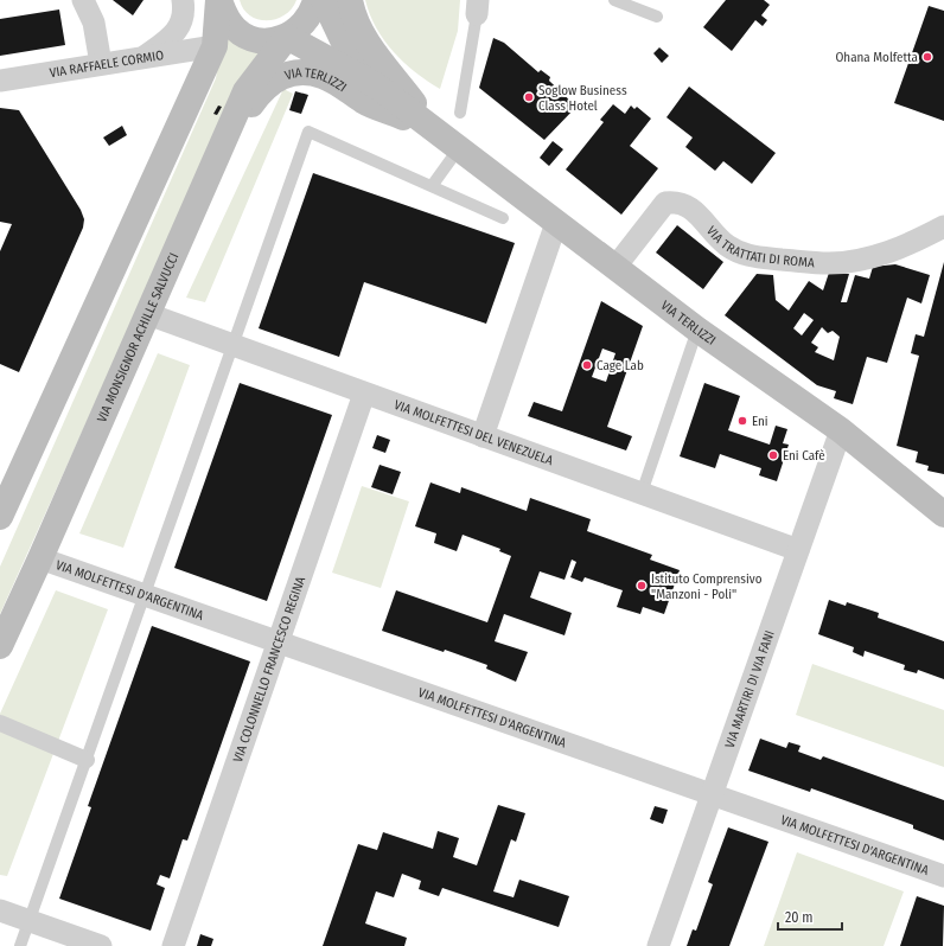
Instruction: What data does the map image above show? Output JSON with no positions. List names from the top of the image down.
{
  "streets": {
    "main road": ["VIA TERLIZZI", "VIA MONSIGNOR ACHILLE SALVUCCI"],
    "street": [
      "VIA RAFFAELE CORMIO",
      "VIA TRATTATI DI ROMA",
      "VIA MOLFETTESI DEL VENEZUELA",
      "VIA MOLFETTESI D'ARGENTINA",
      "VIA COLONNELLO FRANCESCO REGINA",
      "VIA MARTIRI DI VIA FANI"
    ]
  },
  "crossings": [
    ["VIA TERLIZZI", "VIA TRATTATI DI ROMA"],
    ["VIA TERLIZZI", "VIA MONSIGNOR ACHILLE SALVUCCI"],
    ["VIA TERLIZZI", "VIA MARTIRI DI VIA FANI"],
    ["VIA MONSIGNOR ACHILLE SALVUCCI", "VIA MOLFETTESI DEL VENEZUELA"],
    ["VIA MONSIGNOR ACHILLE SALVUCCI", "VIA MOLFETTESI D'ARGENTINA"],
    ["VIA MOLFETTESI DEL VENEZUELA", "VIA COLONNELLO FRANCESCO REGINA"],
    ["VIA MOLFETTESI DEL VENEZUELA", "VIA MARTIRI DI VIA FANI"],
    ["VIA MOLFETTESI D'ARGENTINA", "VIA COLONNELLO FRANCESCO REGINA"],
    ["VIA MOLFETTESI D'ARGENTINA", "VIA MARTIRI DI VIA FANI"]
  ],
  "places": [
    "Ohana Molfetta",
    "Soglow Business Class Hotel",
    "Cage Lab",
    "Eni",
    "Eni Cafè",
    "Istituto Comprensivo \"Manzoni - Poli\""
  ],
  "scale_bar": "20 m"
}
